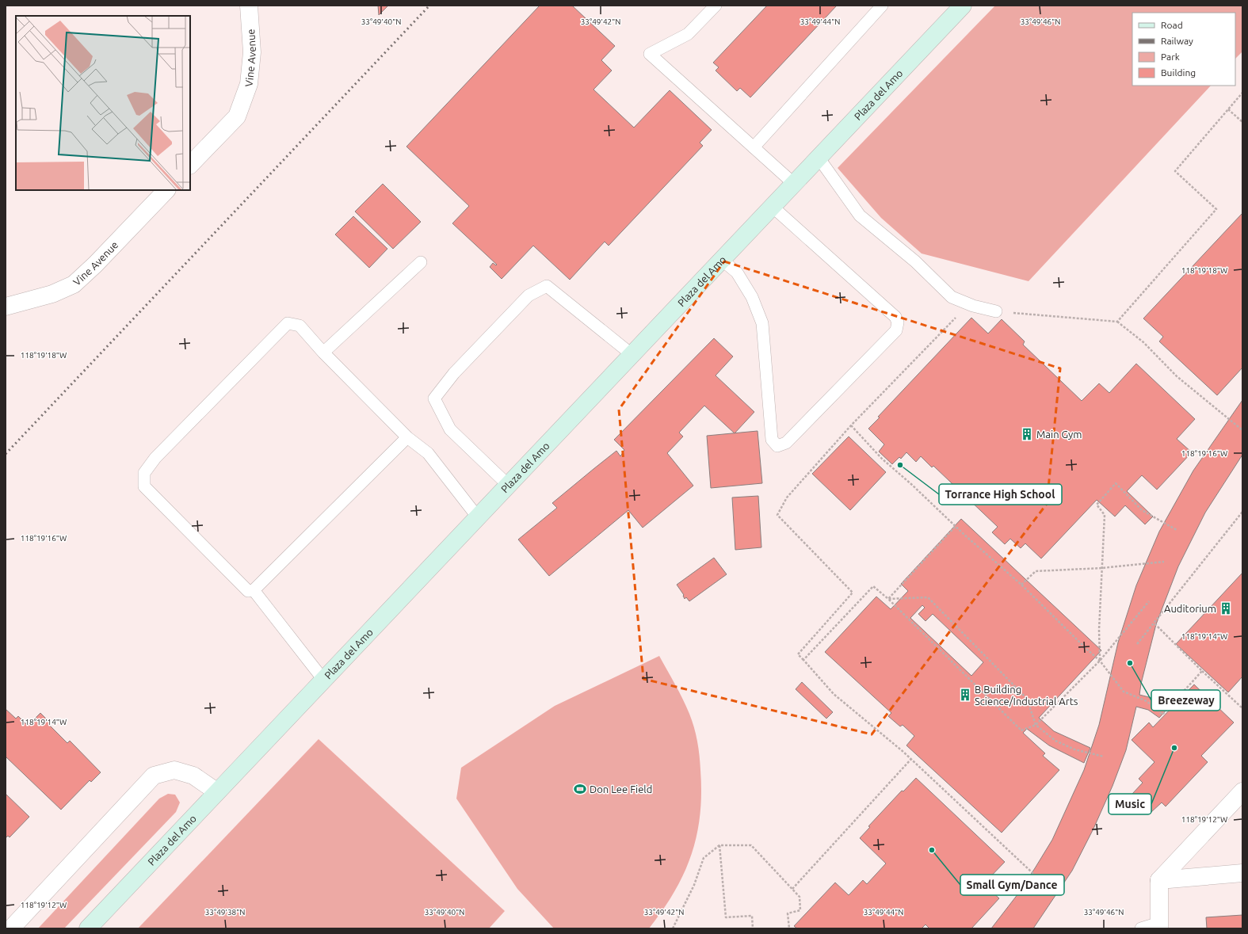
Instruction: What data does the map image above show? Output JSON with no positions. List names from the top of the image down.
{
  "streets": {
    "main road": ["Plaza del Amo"],
    "street": ["Vine Avenue"]
  },
  "places": {
    "building": ["Main Gym", "Auditorium", "B Building Science/Industrial Arts"],
    "other": [
      "Torrance High School",
      "Breezeway",
      "Music",
      "Small Gym/Dance"
    ],
    "sports": ["Don Lee Field"]
  },
  "legend": [
    "Road",
    "Railway",
    "Park",
    "Building"
  ],
  "coordinates": [
    "33°49'40\"N",
    "33°49'42\"N",
    "33°49'44\"N",
    "33°49'46\"N",
    "118°19'18\"W",
    "118°19'16\"W",
    "118°19'14\"W",
    "118°19'12\"W",
    "33°49'38\"N"
  ]
}
